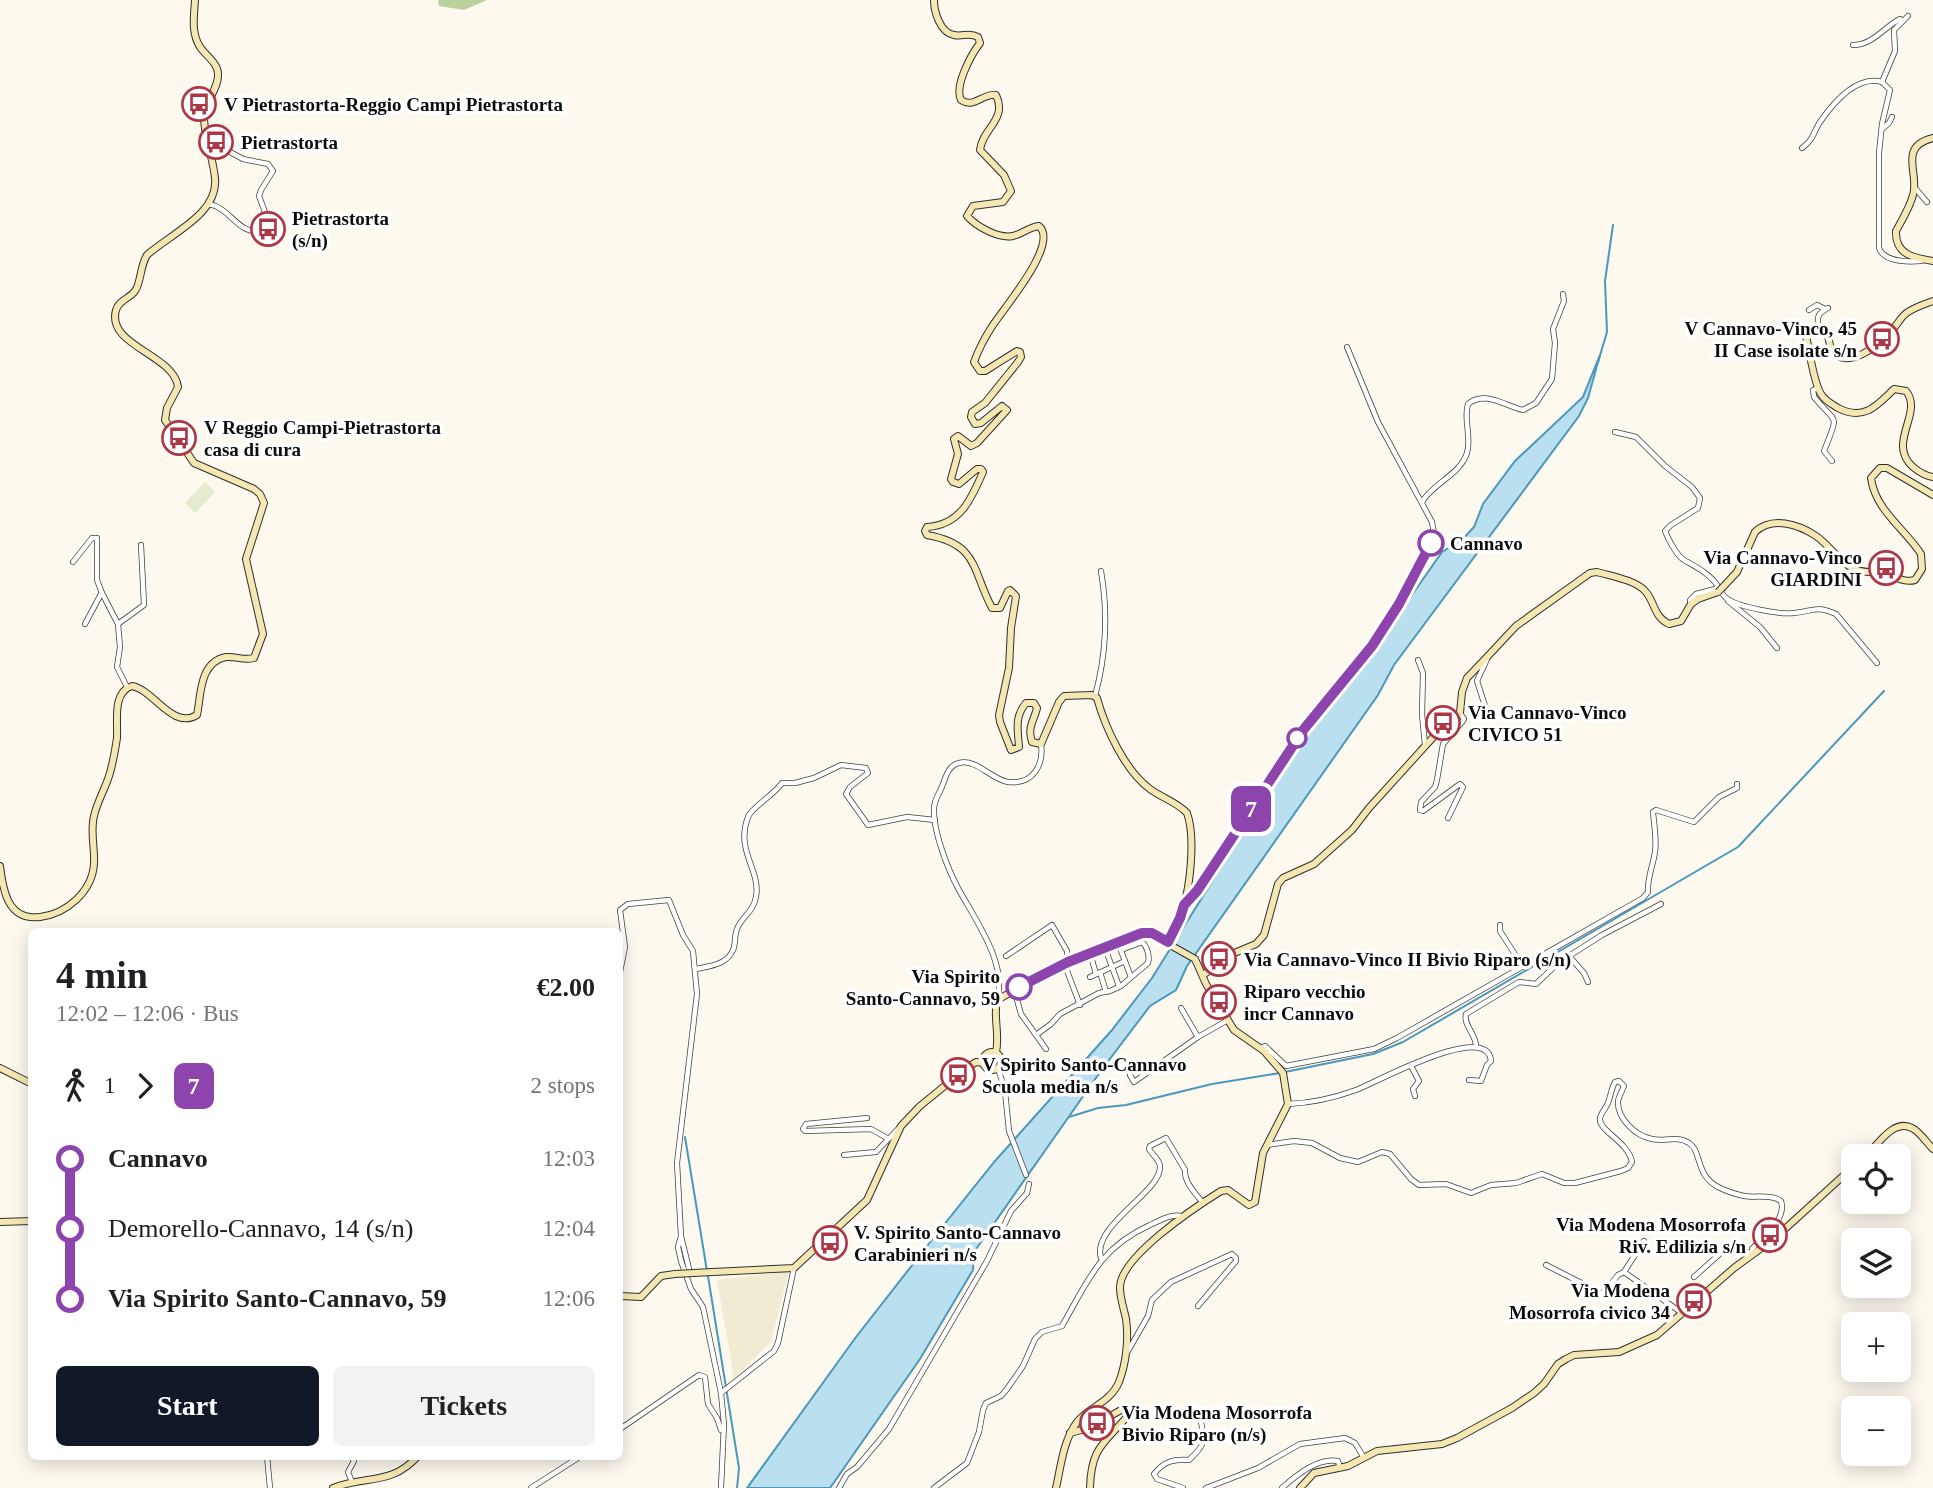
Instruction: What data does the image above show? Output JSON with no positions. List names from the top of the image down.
{
  "places": {
    "bus stop": [
      "V Pietrastorta-Reggio Campi Pietrastorta",
      "Pietrastorta",
      "Pietrastorta (s/n)",
      "V Cannavo-Vinco, 45 II Case isolate s/n",
      "V Reggio Campi-Pietrastorta casa di cura",
      "Via Cannavo-Vinco GIARDINI",
      "Via Cannavo-Vinco CIVICO 51",
      "Via Cannavo-Vinco II Bivio Riparo (s/n)",
      "Riparo vecchio incr Cannavo",
      "V Spirito Santo-Cannavo Scuola media n/s",
      "Via Modena Mosorrofa Riv. Edilizia s/n",
      "V. Spirito Santo-Cannavo Carabinieri n/s",
      "Via Modena Mosorrofa civico 34",
      "Via Modena Mosorrofa Bivio Riparo (n/s)"
    ],
    "other": ["Cannavo", "Via Spirito Santo-Cannavo, 59"]
  },
  "lines": ["bus line 7"],
  "page": {
    "on_map": "7",
    "heading": ["4 min", "12:02 – 12:06 · Bus", "€2.00"],
    "legs": ["1", "7", "2 stops"],
    "list": [
      {
        "name": "Cannavo",
        "value": "12:03"
      },
      {
        "name": "Demorello-Cannavo, 14 (s/n)",
        "value": "12:04"
      },
      {
        "name": "Via Spirito Santo-Cannavo, 59",
        "value": "12:06"
      }
    ],
    "map_buttons": ["+", "−"],
    "buttons": ["Start", "Tickets"]
  }
}
